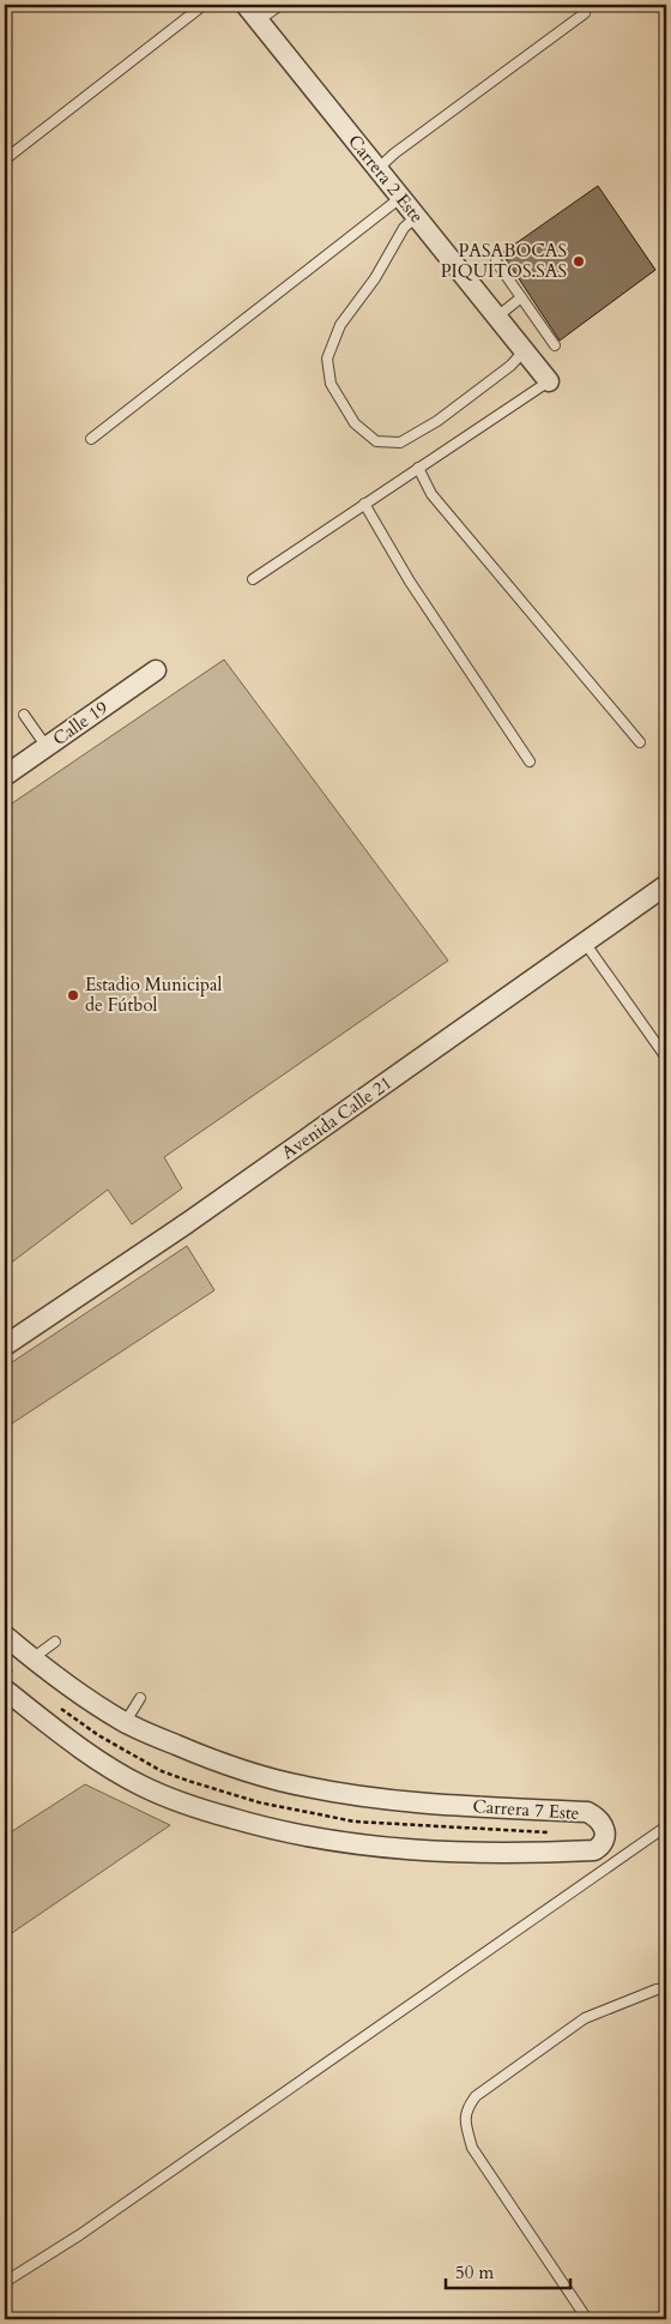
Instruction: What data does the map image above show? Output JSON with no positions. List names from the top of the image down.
{
  "streets": {
    "street": [
      "Carrera 2 Este",
      "Calle 19",
      "Avenida Calle 21",
      "Carrera 7 Este"
    ]
  },
  "places": ["PASABOCAS PIQUITOS.SAS", "Estadio Municipal de Fútbol"],
  "scale_bar": "50 m"
}
